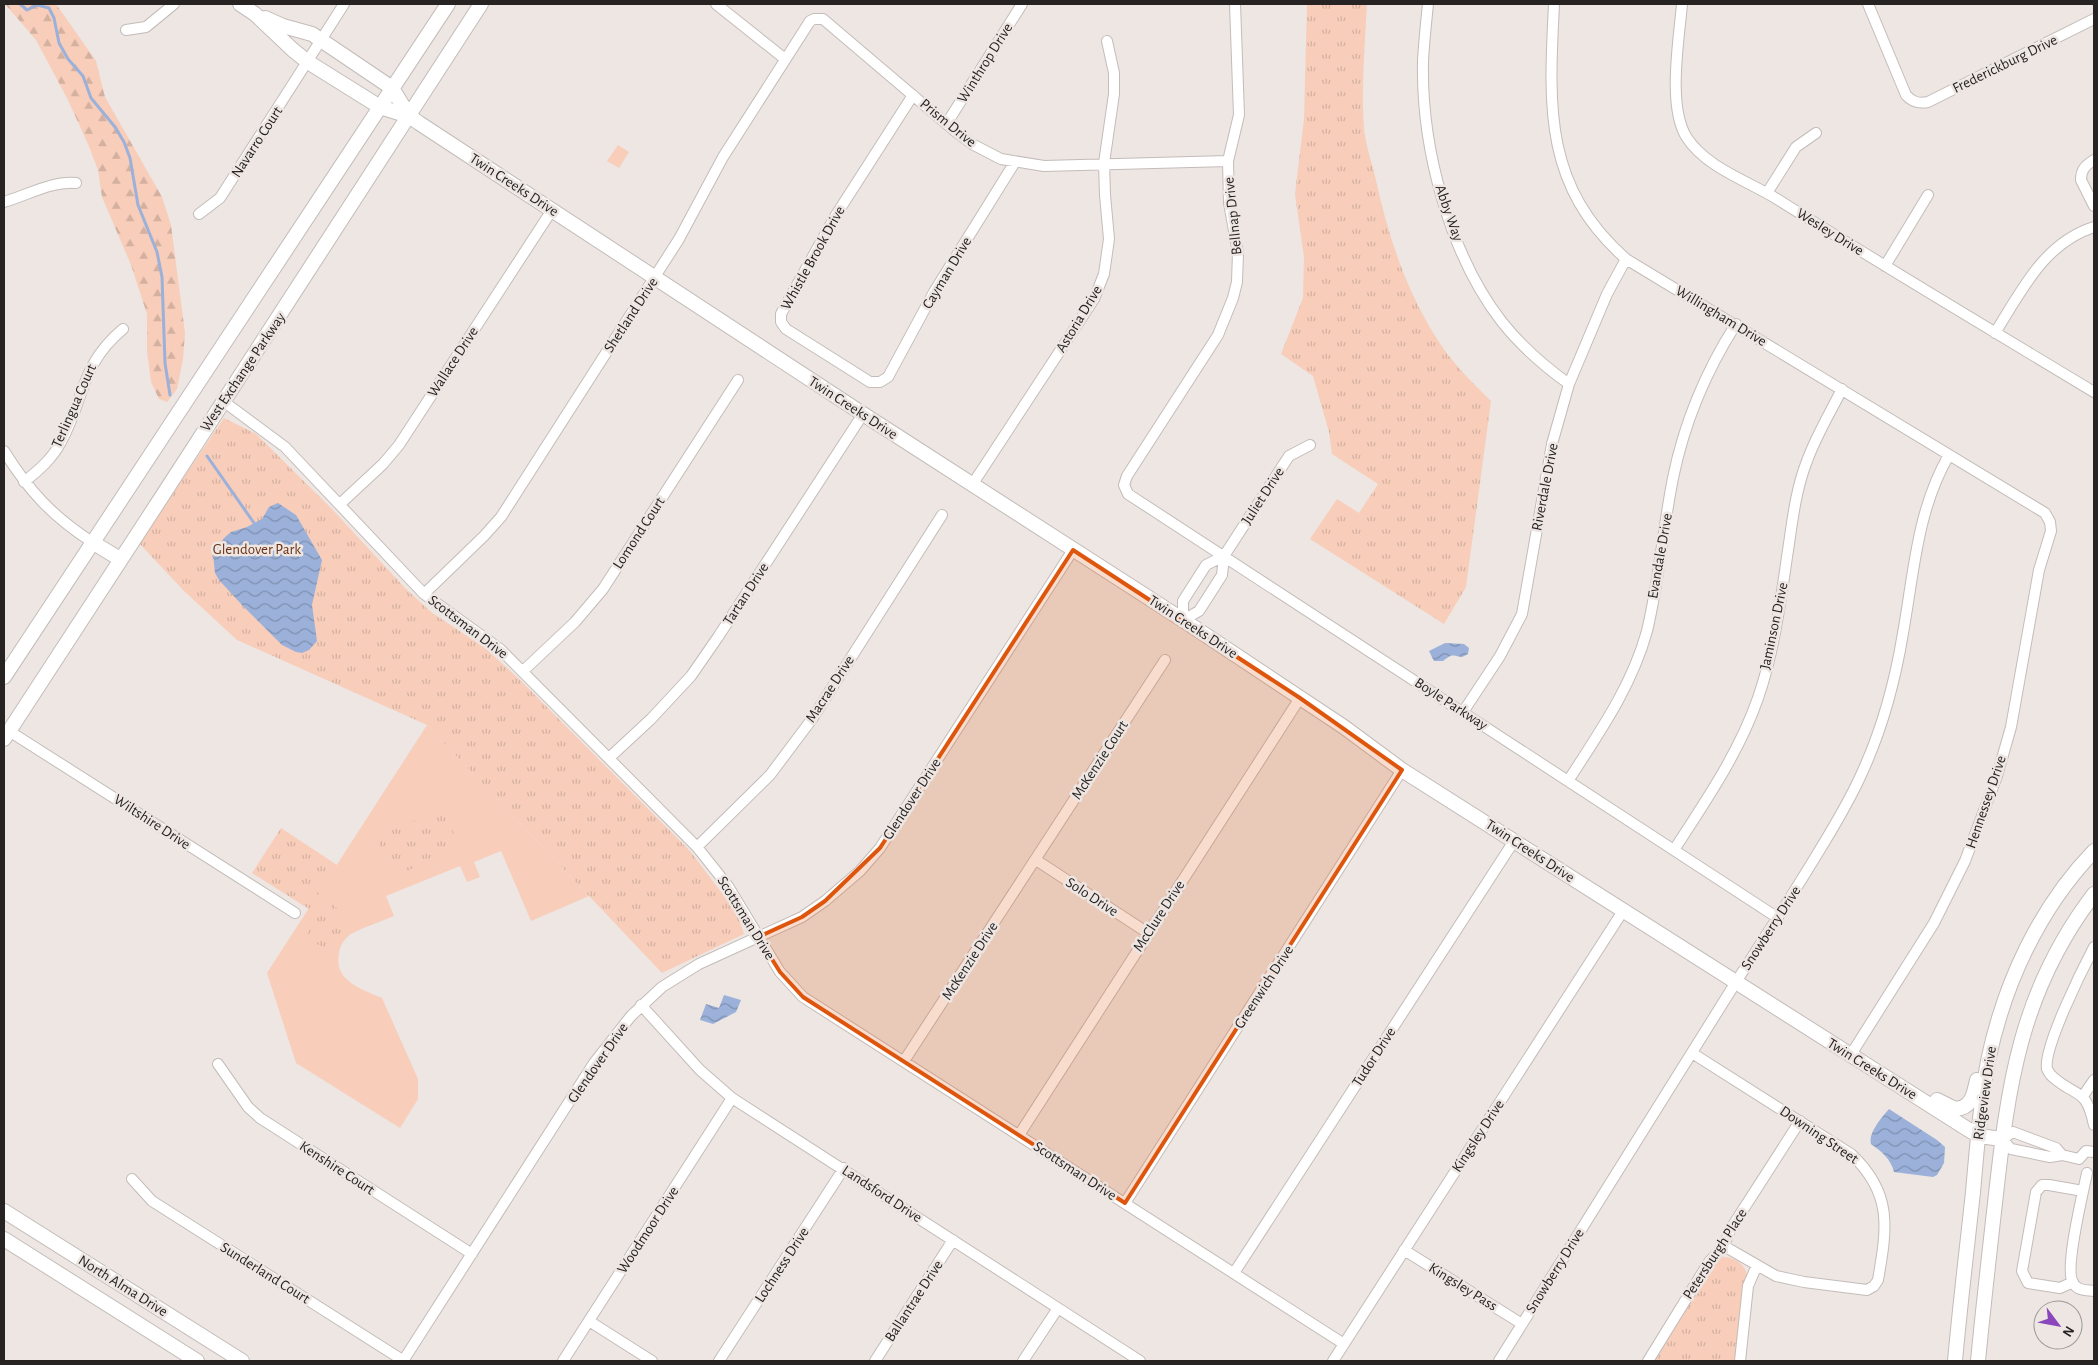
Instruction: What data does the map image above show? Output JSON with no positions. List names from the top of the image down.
{
  "streets": {
    "main road": [
      "Twin Creeks Drive",
      "West Exchange Parkway",
      "Ridgeview Drive",
      "North Alma Drive"
    ],
    "street": [
      "Winthrop Drive",
      "Frederickburg Drive",
      "Prism Drive",
      "Navarro Court",
      "Abby Way",
      "Bellnap Drive",
      "Wesley Drive",
      "Whistle Brook Drive",
      "Cayman Drive",
      "Shetland Drive",
      "Willingham Drive",
      "Astoria Drive",
      "Wallace Drive",
      "Terlingua Court",
      "Riverdale Drive",
      "Juliet Drive",
      "Lomond Court",
      "Evandale Drive",
      "Tartan Drive",
      "Jaminson Drive",
      "Scottsman Drive",
      "Macrae Drive",
      "Boyle Parkway",
      "McKenzie Court",
      "Glendover Drive",
      "Hennessey Drive",
      "Wiltshire Drive",
      "Solo Drive",
      "McClure Drive",
      "Snowberry Drive",
      "McKenzie Drive",
      "Greenwich Drive",
      "Tudor Drive",
      "Downing Street",
      "Kingsley Drive",
      "Kenshire Court",
      "Landsford Drive",
      "Woodmoor Drive",
      "Petersburgh Place",
      "Lochness Drive",
      "Sunderland Court",
      "Kingsley Pass",
      "Ballantrae Drive"
    ]
  },
  "crossings": [
    ["Winthrop Drive", "Prism Drive"],
    ["Prism Drive", "Bellnap Drive"],
    ["Prism Drive", "Whistle Brook Drive"],
    ["Prism Drive", "Cayman Drive"],
    ["Prism Drive", "Shetland Drive"],
    ["Prism Drive", "Astoria Drive"],
    ["Navarro Court", "Twin Creeks Drive"],
    ["Twin Creeks Drive", "Shetland Drive"],
    ["Twin Creeks Drive", "Astoria Drive"],
    ["Twin Creeks Drive", "Wallace Drive"],
    ["Twin Creeks Drive", "West Exchange Parkway"],
    ["Twin Creeks Drive", "Juliet Drive"],
    ["Twin Creeks Drive", "Tartan Drive"],
    ["Twin Creeks Drive", "Glendover Drive"],
    ["Twin Creeks Drive", "Hennessey Drive"],
    ["Twin Creeks Drive", "McClure Drive"],
    ["Twin Creeks Drive", "Snowberry Drive"],
    ["Twin Creeks Drive", "Greenwich Drive"],
    ["Twin Creeks Drive", "Tudor Drive"],
    ["Twin Creeks Drive", "Ridgeview Drive"],
    ["Twin Creeks Drive", "Kingsley Drive"],
    ["Abby Way", "Riverdale Drive"],
    ["Bellnap Drive", "Boyle Parkway"],
    ["Whistle Brook Drive", "Cayman Drive"],
    ["Shetland Drive", "Scottsman Drive"],
    ["Willingham Drive", "Riverdale Drive"],
    ["Willingham Drive", "Evandale Drive"],
    ["Willingham Drive", "Jaminson Drive"],
    ["Willingham Drive", "Hennessey Drive"],
    ["Willingham Drive", "Snowberry Drive"],
    ["Wallace Drive", "Scottsman Drive"],
    ["West Exchange Parkway", "Scottsman Drive"],
    ["West Exchange Parkway", "Wiltshire Drive"],
    ["Riverdale Drive", "Boyle Parkway"],
    ["Juliet Drive", "Boyle Parkway"],
    ["Lomond Court", "Scottsman Drive"],
    ["Evandale Drive", "Boyle Parkway"],
    ["Tartan Drive", "Scottsman Drive"],
    ["Jaminson Drive", "Boyle Parkway"],
    ["Scottsman Drive", "Macrae Drive"],
    ["Scottsman Drive", "Glendover Drive"],
    ["Scottsman Drive", "McClure Drive"],
    ["Scottsman Drive", "McKenzie Drive"],
    ["Scottsman Drive", "Greenwich Drive"],
    ["Scottsman Drive", "Tudor Drive"],
    ["Scottsman Drive", "Kingsley Drive"],
    ["Boyle Parkway", "Snowberry Drive"],
    ["McKenzie Court", "Solo Drive"],
    ["McKenzie Court", "McKenzie Drive"],
    ["Glendover Drive", "Kenshire Court"],
    ["Glendover Drive", "Landsford Drive"],
    ["Glendover Drive", "Sunderland Court"],
    ["Solo Drive", "McClure Drive"],
    ["Solo Drive", "McKenzie Drive"],
    ["Snowberry Drive", "Downing Street"],
    ["Snowberry Drive", "Kingsley Pass"],
    ["Downing Street", "Petersburgh Place"],
    ["Kingsley Drive", "Kingsley Pass"],
    ["Landsford Drive", "Woodmoor Drive"],
    ["Landsford Drive", "Lochness Drive"],
    ["Landsford Drive", "Ballantrae Drive"]
  ],
  "parks": ["Glendover Park"],
  "north": "bottom right"
}
